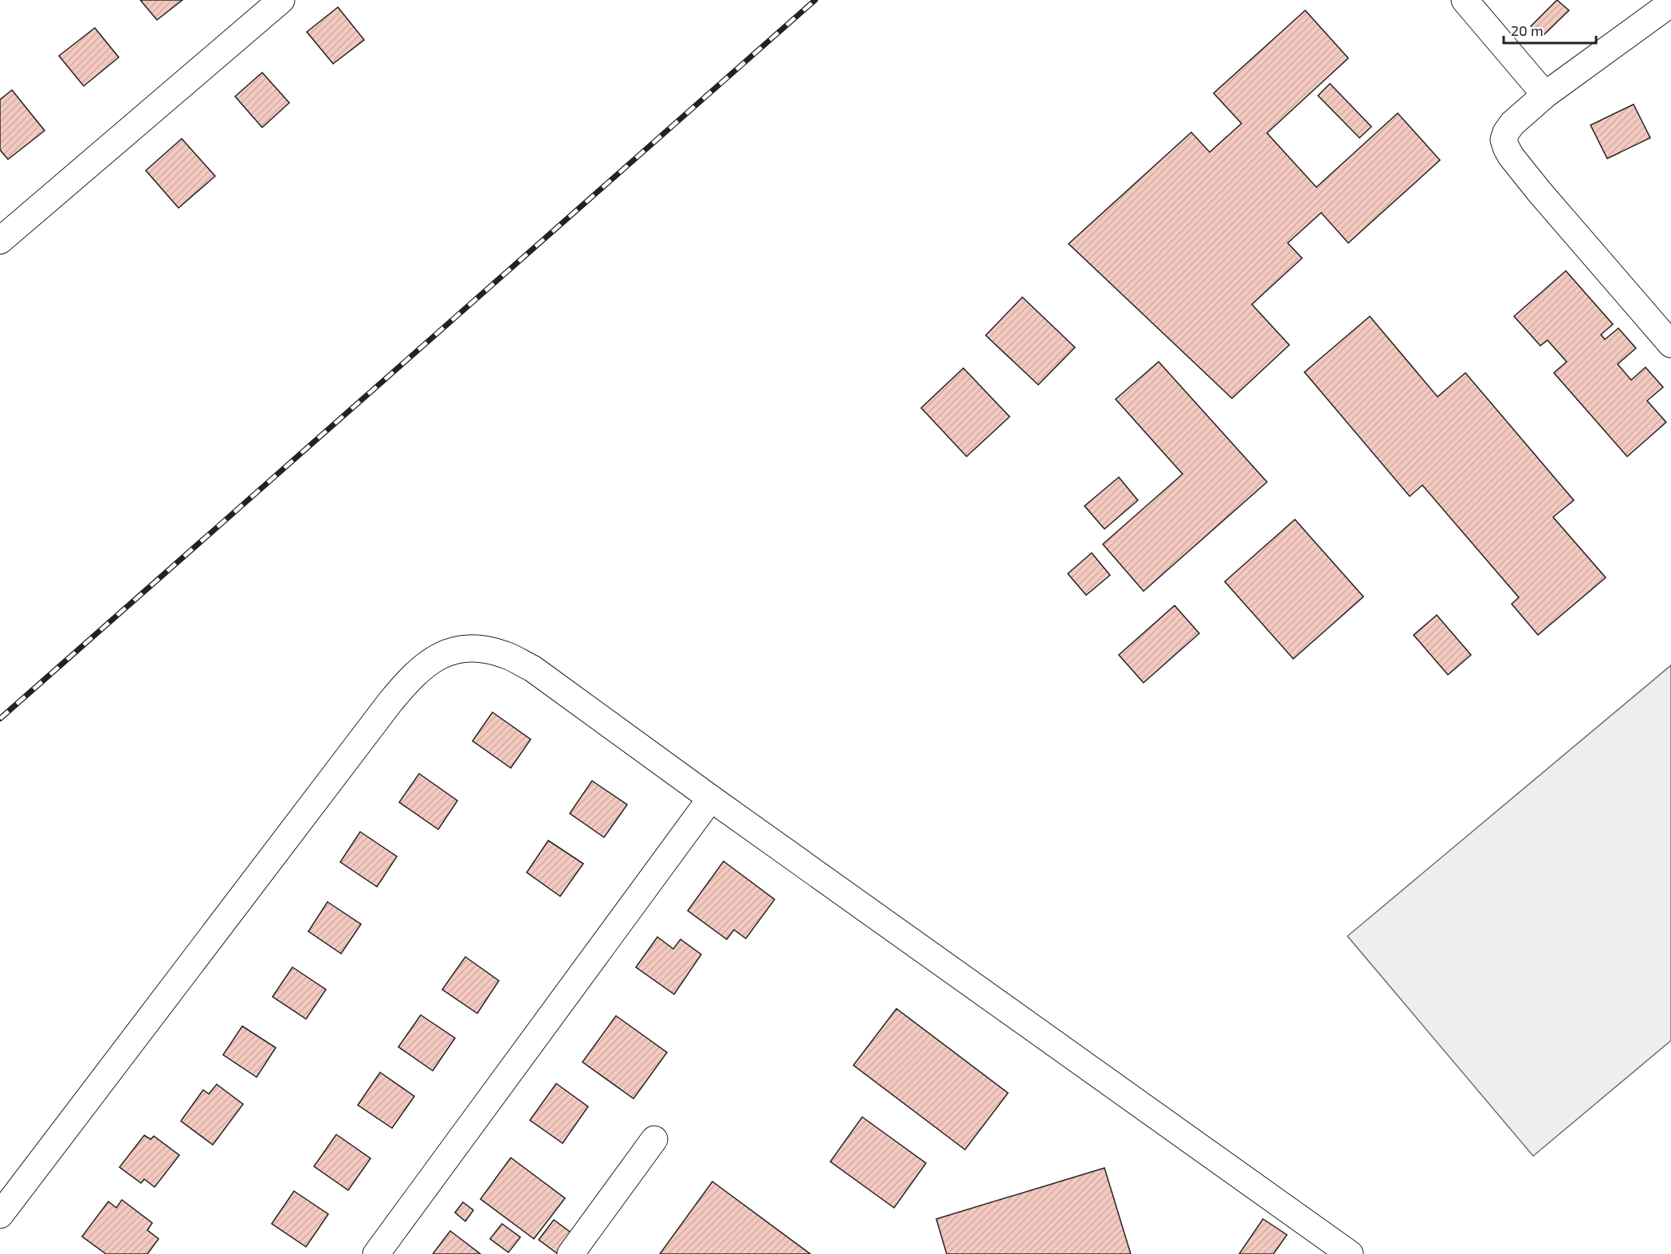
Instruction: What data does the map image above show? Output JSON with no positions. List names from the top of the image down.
{
  "scale_bar": "20 m"
}
